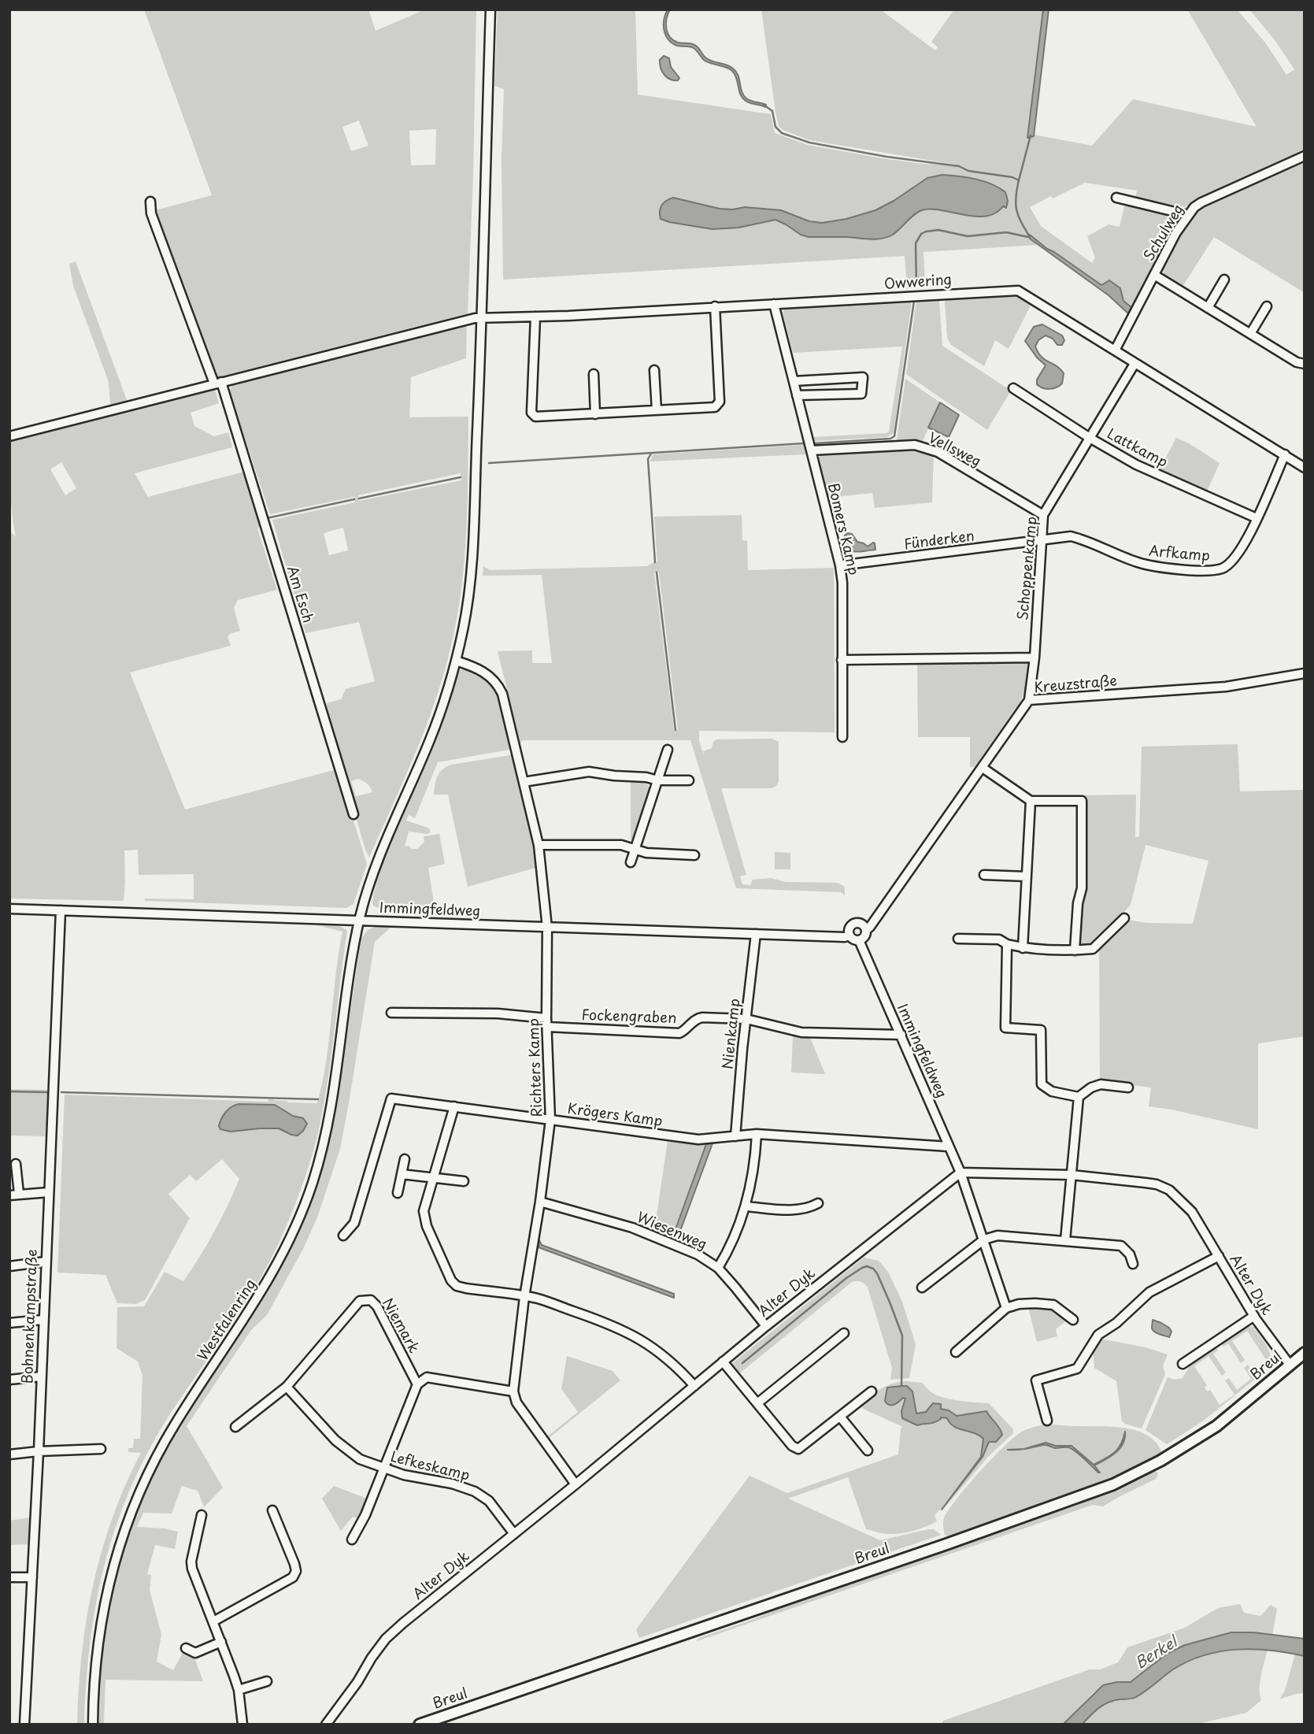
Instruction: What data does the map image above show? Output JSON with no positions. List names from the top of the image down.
{
  "streets": {
    "main road": ["Breul"],
    "street": [
      "Schulweg",
      "Owwering",
      "Lattkamp",
      "Vellsweg",
      "Bomers Kamp",
      "Fünderken",
      "Arfkamp",
      "Schoppenkamp",
      "Am Esch",
      "Kreuzstraße",
      "Immingfeldweg",
      "Fockengraben",
      "Nienkamp",
      "Richters Kamp",
      "Krögers Kamp",
      "Wiesenweg",
      "Alter Dyk",
      "Bohnenkampstraße",
      "Westfalenring",
      "Niemark",
      "Lefkeskamp"
    ]
  },
  "crossings": [
    ["Schulweg", "Owwering"],
    ["Owwering", "Bomers Kamp"],
    ["Owwering", "Arfkamp"],
    ["Owwering", "Schoppenkamp"],
    ["Owwering", "Westfalenring"],
    ["Lattkamp", "Arfkamp"],
    ["Lattkamp", "Schoppenkamp"],
    ["Vellsweg", "Bomers Kamp"],
    ["Vellsweg", "Schoppenkamp"],
    ["Bomers Kamp", "Fünderken"],
    ["Fünderken", "Arfkamp"],
    ["Fünderken", "Schoppenkamp"],
    ["Arfkamp", "Schoppenkamp"],
    ["Schoppenkamp", "Kreuzstraße"],
    ["Kreuzstraße", "Immingfeldweg"],
    ["Immingfeldweg", "Fockengraben"],
    ["Immingfeldweg", "Nienkamp"],
    ["Immingfeldweg", "Richters Kamp"],
    ["Immingfeldweg", "Krögers Kamp"],
    ["Immingfeldweg", "Alter Dyk"],
    ["Immingfeldweg", "Bohnenkampstraße"],
    ["Immingfeldweg", "Westfalenring"],
    ["Fockengraben", "Nienkamp"],
    ["Fockengraben", "Richters Kamp"],
    ["Nienkamp", "Krögers Kamp"],
    ["Richters Kamp", "Krögers Kamp"],
    ["Richters Kamp", "Wiesenweg"],
    ["Richters Kamp", "Westfalenring"],
    ["Wiesenweg", "Alter Dyk"],
    ["Alter Dyk", "Breul"],
    ["Alter Dyk", "Lefkeskamp"],
    ["Niemark", "Lefkeskamp"]
  ],
  "water": ["Berkel"]
}
